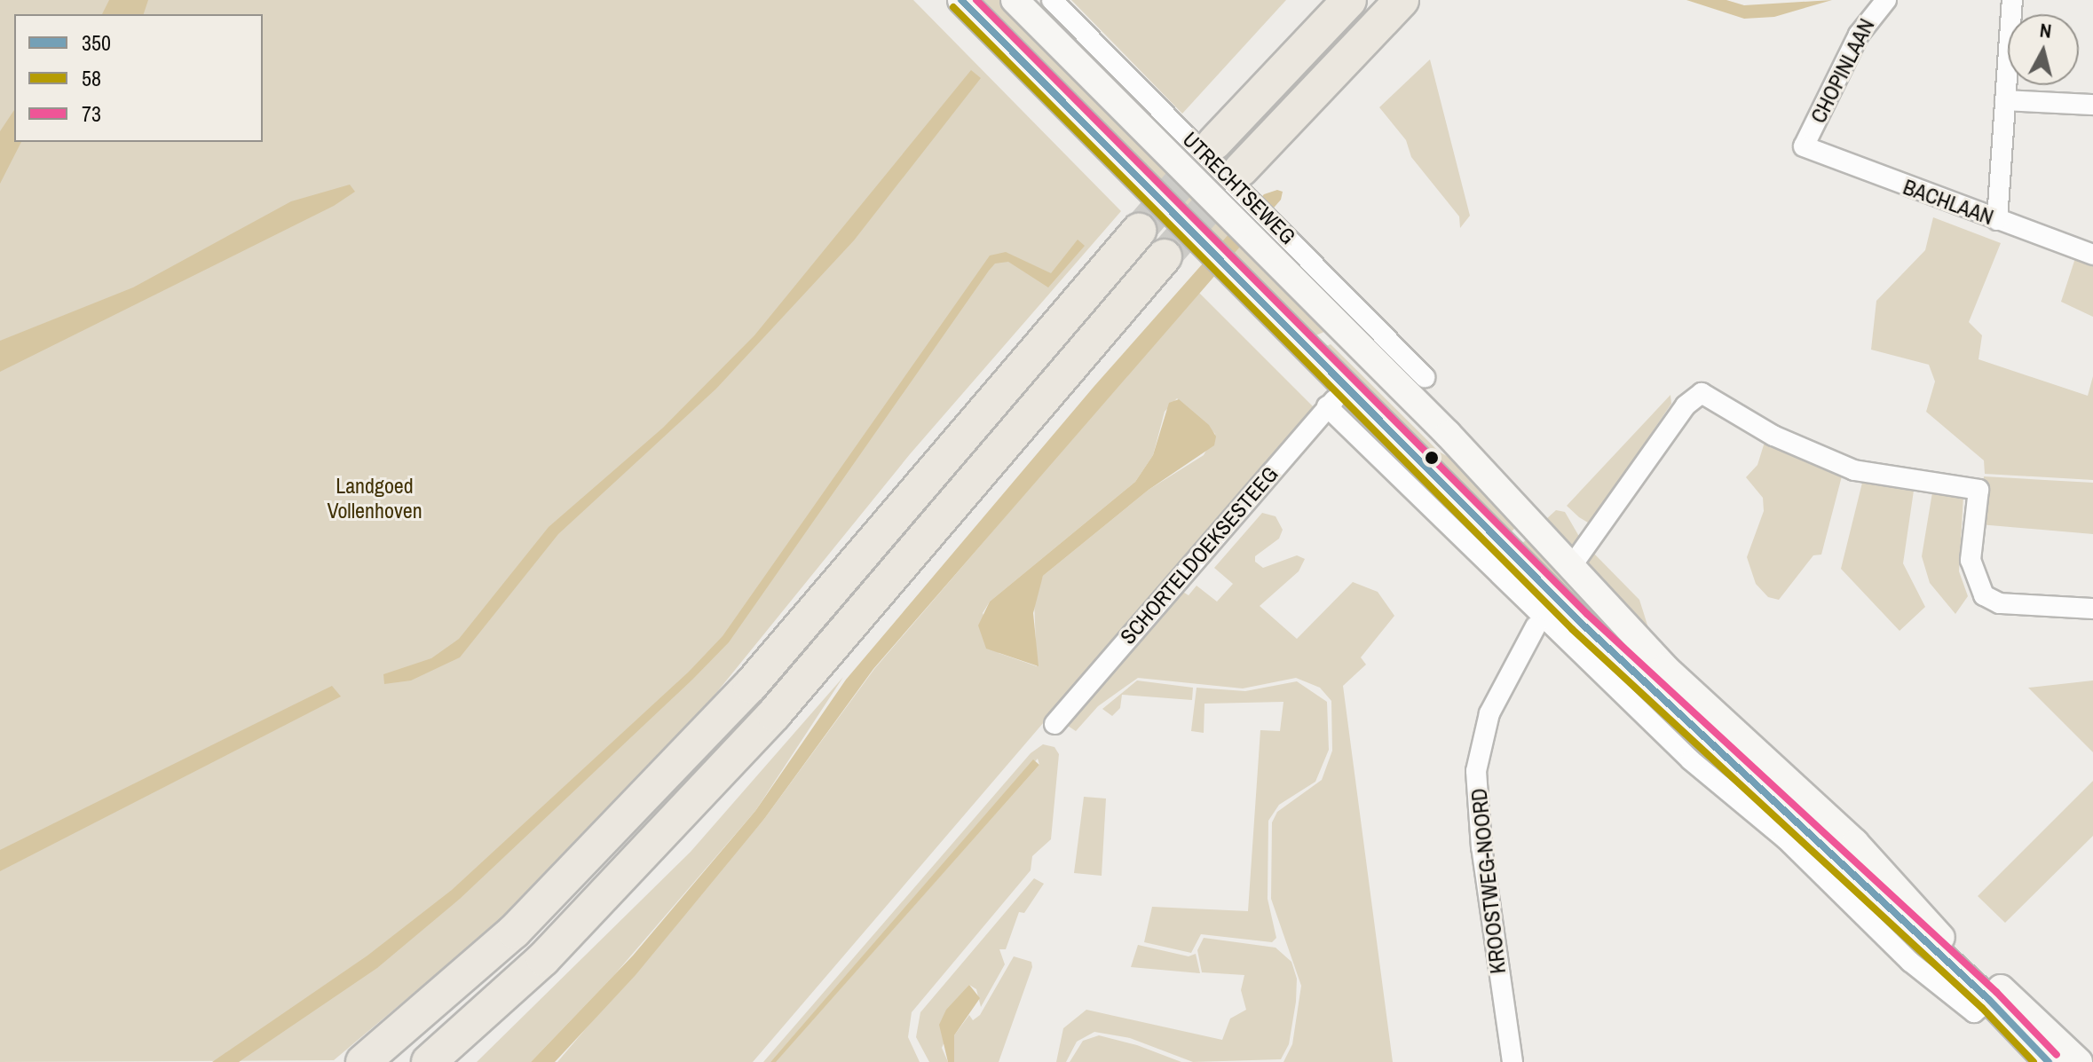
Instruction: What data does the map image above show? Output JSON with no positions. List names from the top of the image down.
{
  "streets": {
    "main road": ["UTRECHTSEWEG"],
    "street": [
      "CHOPINLAAN",
      "BACHLAAN",
      "SCHORTELDOEKSESTEEG",
      "KROOSTWEG-NOORD"
    ]
  },
  "crossings": [
    ["CHOPINLAAN", "BACHLAAN"],
    ["UTRECHTSEWEG", "SCHORTELDOEKSESTEEG"]
  ],
  "parks": ["Landgoed Vollenhoven"],
  "lines": ["transit line 350", "transit line 73", "transit line 58"],
  "legend": ["350", "58", "73"],
  "north": "top"
}
